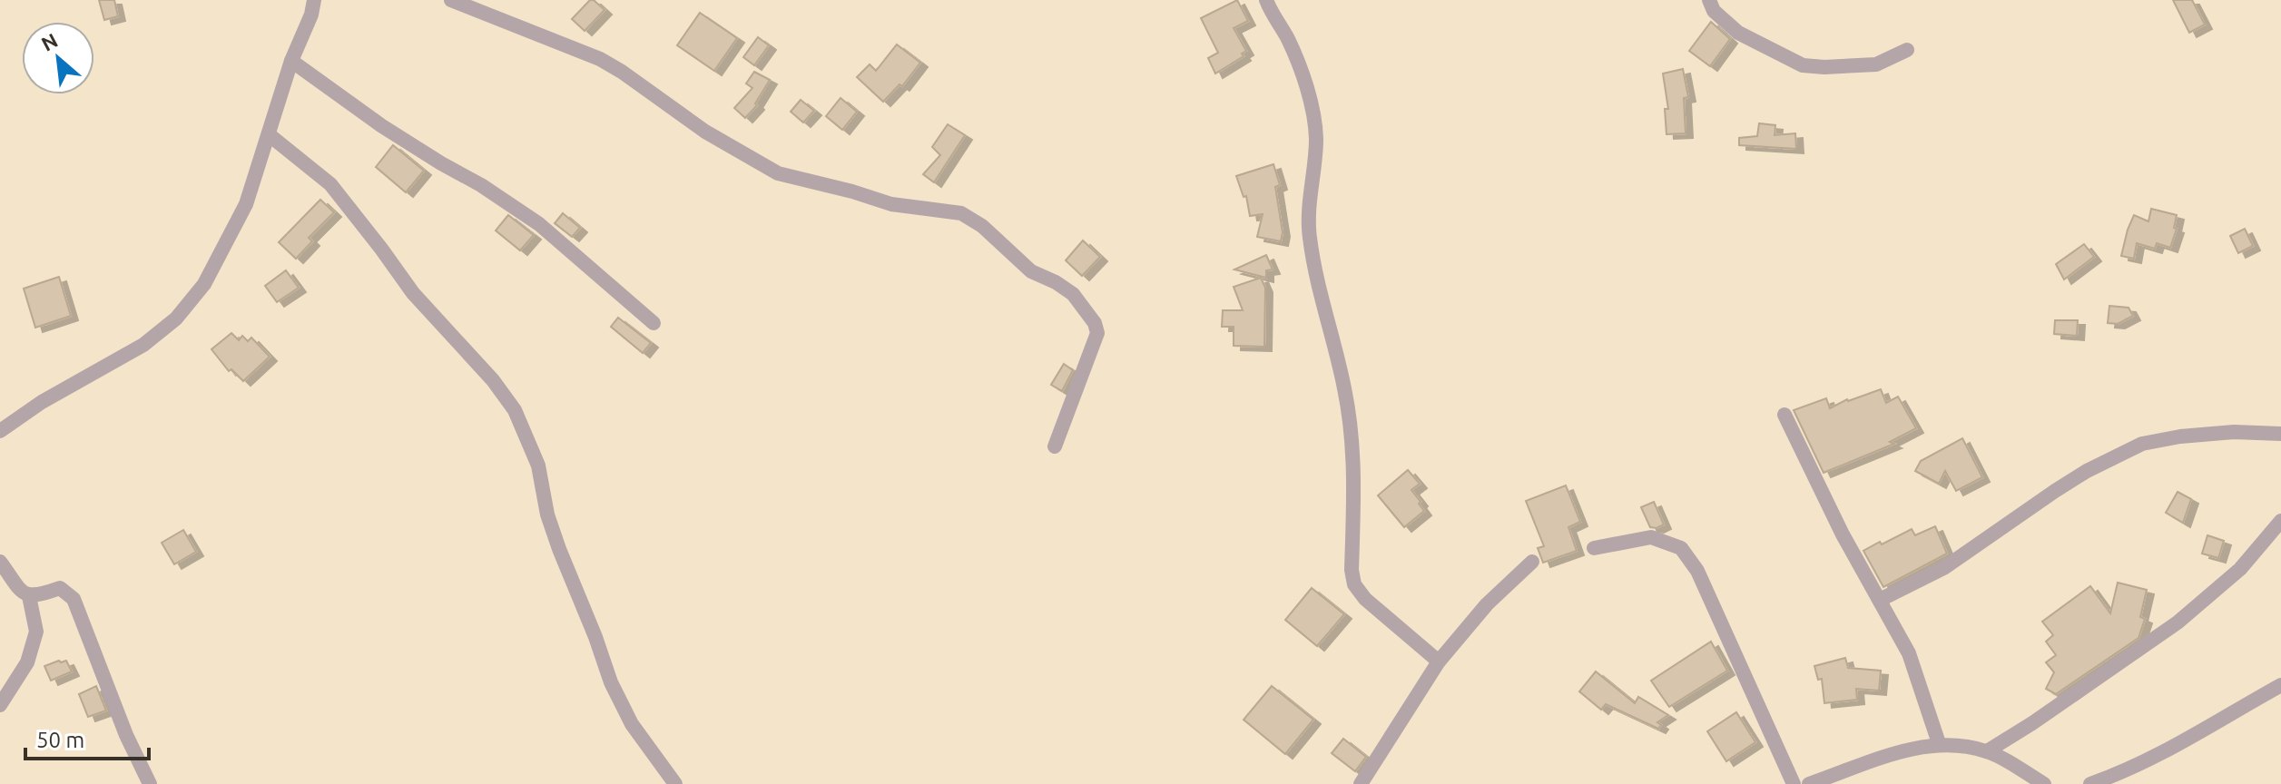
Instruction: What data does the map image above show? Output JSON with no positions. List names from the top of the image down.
{
  "scale_bar": "50 m",
  "north": "top left"
}
